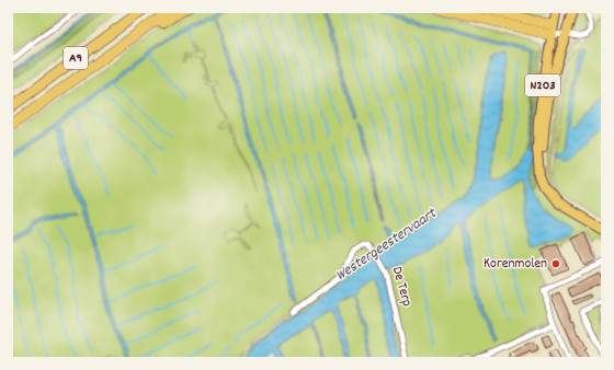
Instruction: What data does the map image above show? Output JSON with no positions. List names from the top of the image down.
{
  "streets": {
    "highway": ["A9"],
    "main road": ["N203"],
    "street": ["De Terp"]
  },
  "water": ["Westergeestervaart"],
  "places": ["Korenmolen"]
}
